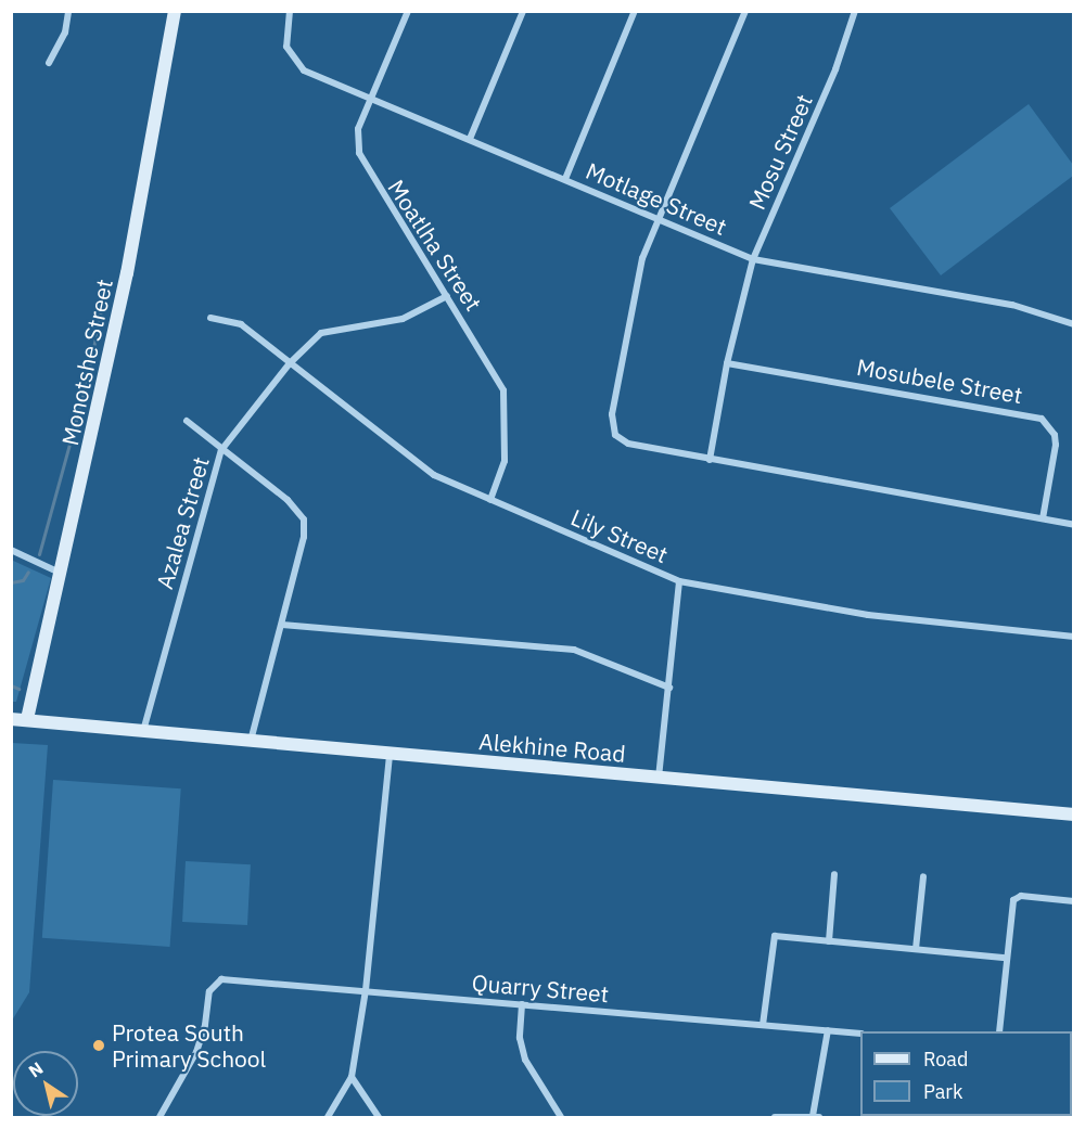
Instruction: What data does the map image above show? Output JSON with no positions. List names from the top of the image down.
{
  "streets": {
    "street": [
      "Mosu Street",
      "Motlage Street",
      "Moatlha Street",
      "Monotshe Street",
      "Mosubele Street",
      "Azalea Street",
      "Lily Street",
      "Alekhine Road",
      "Quarry Street"
    ]
  },
  "crossings": [
    ["Mosu Street", "Motlage Street"],
    ["Mosu Street", "Mosubele Street"],
    ["Motlage Street", "Moatlha Street"],
    ["Moatlha Street", "Azalea Street"],
    ["Moatlha Street", "Lily Street"],
    ["Monotshe Street", "Alekhine Road"],
    ["Azalea Street", "Lily Street"],
    ["Azalea Street", "Alekhine Road"]
  ],
  "places": ["Protea South Primary School"],
  "legend": ["Road", "Park"],
  "north": "top left"
}
